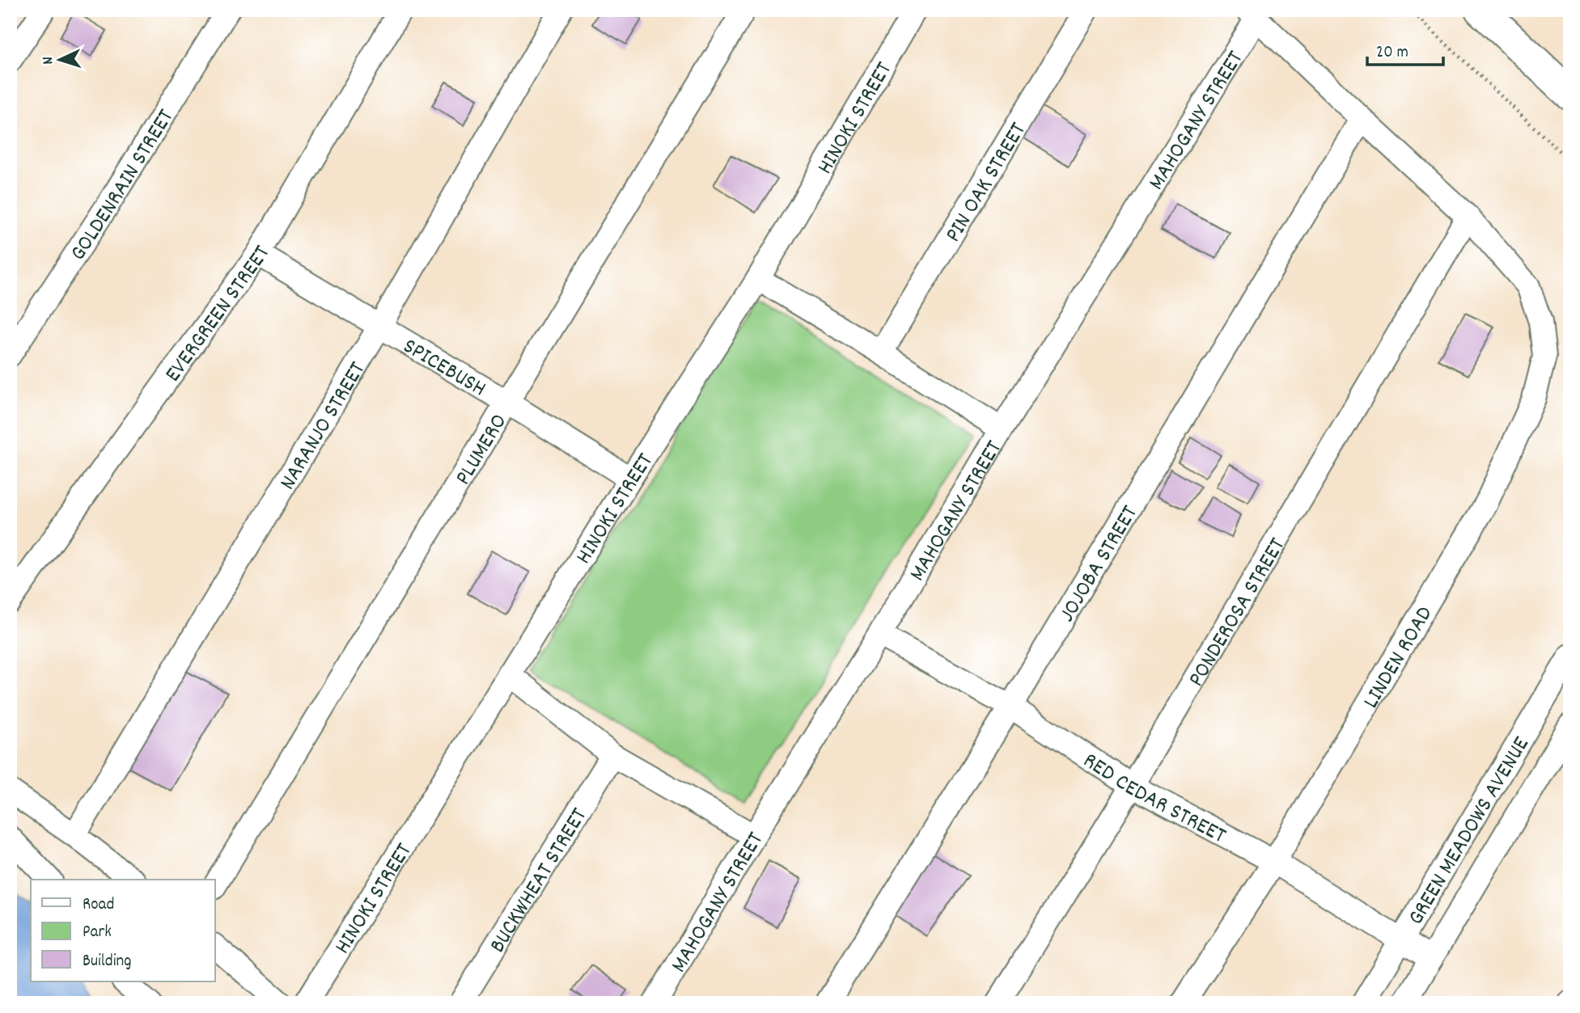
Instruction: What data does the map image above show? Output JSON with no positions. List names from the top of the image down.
{
  "streets": {
    "street": [
      "HINOKI STREET",
      "MAHOGANY STREET",
      "PIN OAK STREET",
      "GOLDENRAIN STREET",
      "EVERGREEN STREET",
      "SPICEBUSH",
      "NARANJO STREET",
      "PLUMERO",
      "JOJOBA STREET",
      "PONDEROSA STREET",
      "LINDEN ROAD",
      "RED CEDAR STREET",
      "GREEN MEADOWS AVENUE",
      "BUCKWHEAT STREET"
    ]
  },
  "crossings": [
    ["HINOKI STREET", "SPICEBUSH"],
    ["MAHOGANY STREET", "RED CEDAR STREET"],
    ["EVERGREEN STREET", "SPICEBUSH"],
    ["SPICEBUSH", "NARANJO STREET"],
    ["SPICEBUSH", "PLUMERO"],
    ["JOJOBA STREET", "RED CEDAR STREET"],
    ["PONDEROSA STREET", "LINDEN ROAD"],
    ["PONDEROSA STREET", "RED CEDAR STREET"],
    ["LINDEN ROAD", "RED CEDAR STREET"],
    ["RED CEDAR STREET", "GREEN MEADOWS AVENUE"]
  ],
  "legend": ["Road", "Park", "Building"],
  "scale_bar": "20 m",
  "north": "left"
}
